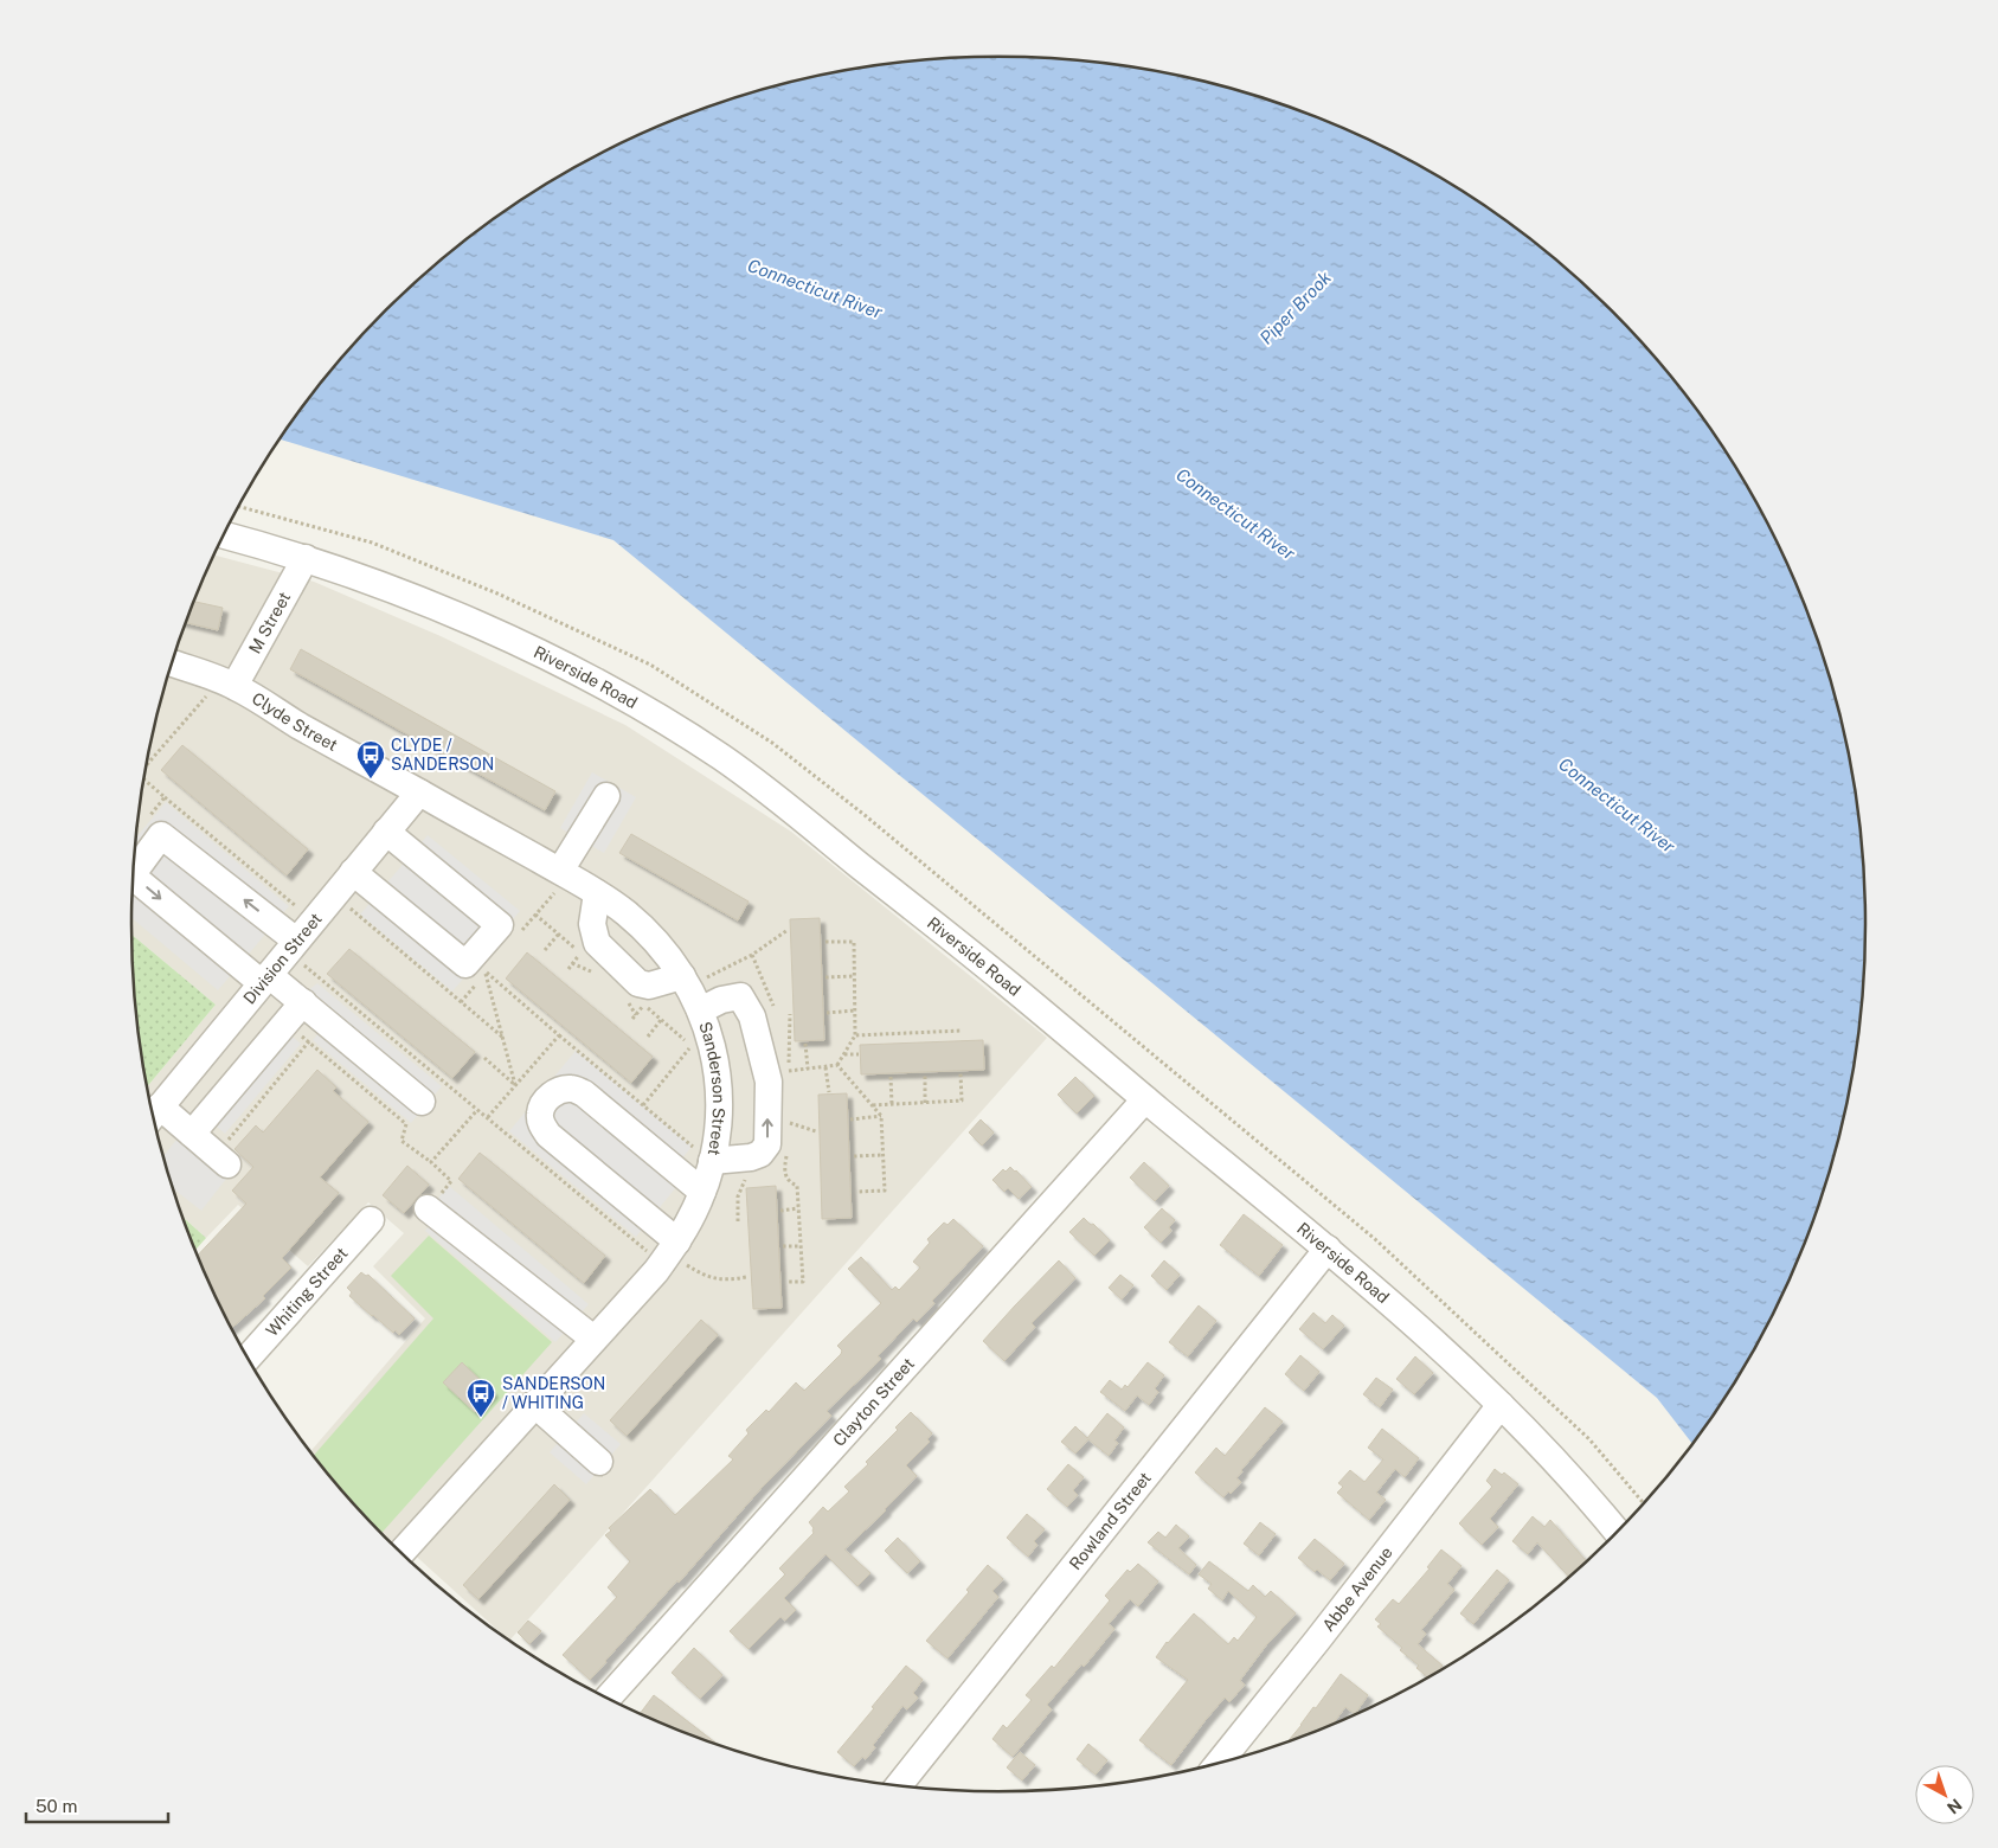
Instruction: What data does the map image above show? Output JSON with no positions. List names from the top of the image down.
{
  "streets": {
    "street": [
      "M Street",
      "Riverside Road",
      "Clyde Street",
      "Division Street",
      "Sanderson Street",
      "Whiting Street",
      "Clayton Street",
      "Rowland Street",
      "Abbe Avenue"
    ]
  },
  "crossings": [
    ["M Street", "Riverside Road"],
    ["M Street", "Clyde Street"],
    ["Riverside Road", "Clayton Street"],
    ["Riverside Road", "Rowland Street"],
    ["Riverside Road", "Abbe Avenue"],
    ["Clyde Street", "Division Street"],
    ["Clyde Street", "Sanderson Street"],
    ["Division Street", "Sanderson Street"]
  ],
  "water": ["Connecticut River", "Piper Brook"],
  "places": {
    "bus stop": ["CLYDE / SANDERSON", "SANDERSON / WHITING"]
  },
  "scale_bar": "50 m",
  "north": "bottom right"
}
